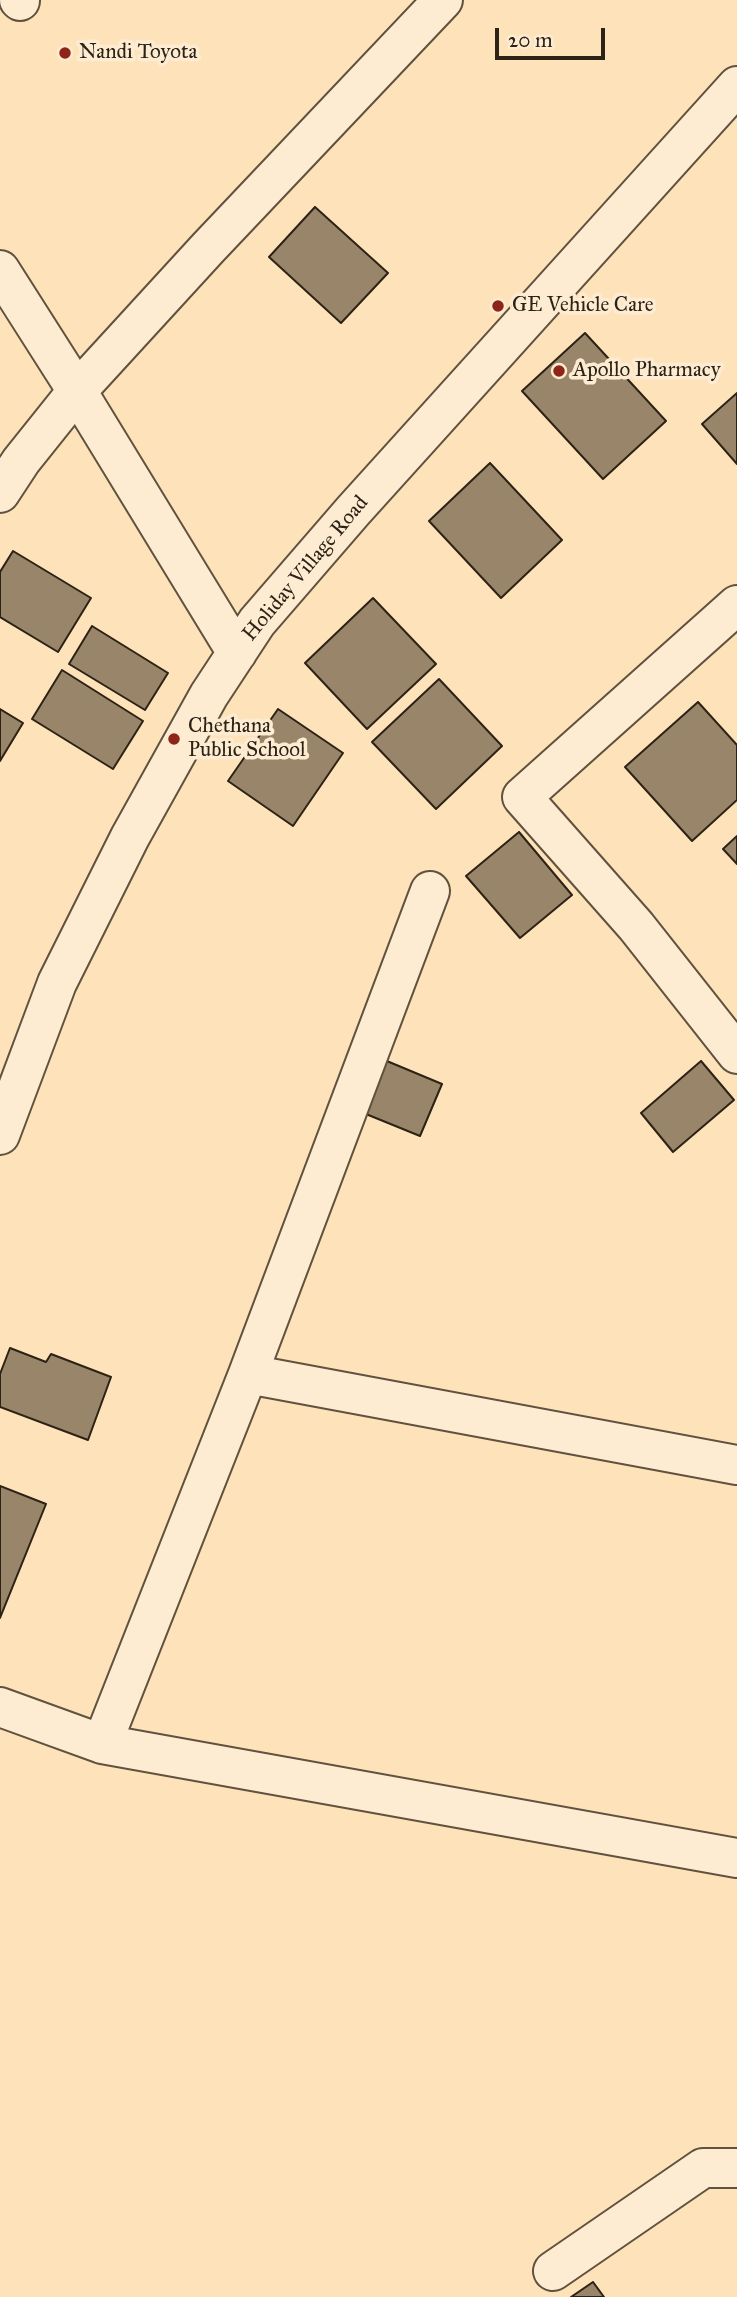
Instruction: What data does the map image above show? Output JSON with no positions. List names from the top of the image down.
{
  "streets": {
    "street": ["Holiday Village Road"]
  },
  "places": [
    "Nandi Toyota",
    "GE Vehicle Care",
    "Apollo Pharmacy",
    "Chethana Public School"
  ],
  "scale_bar": "20 m"
}
